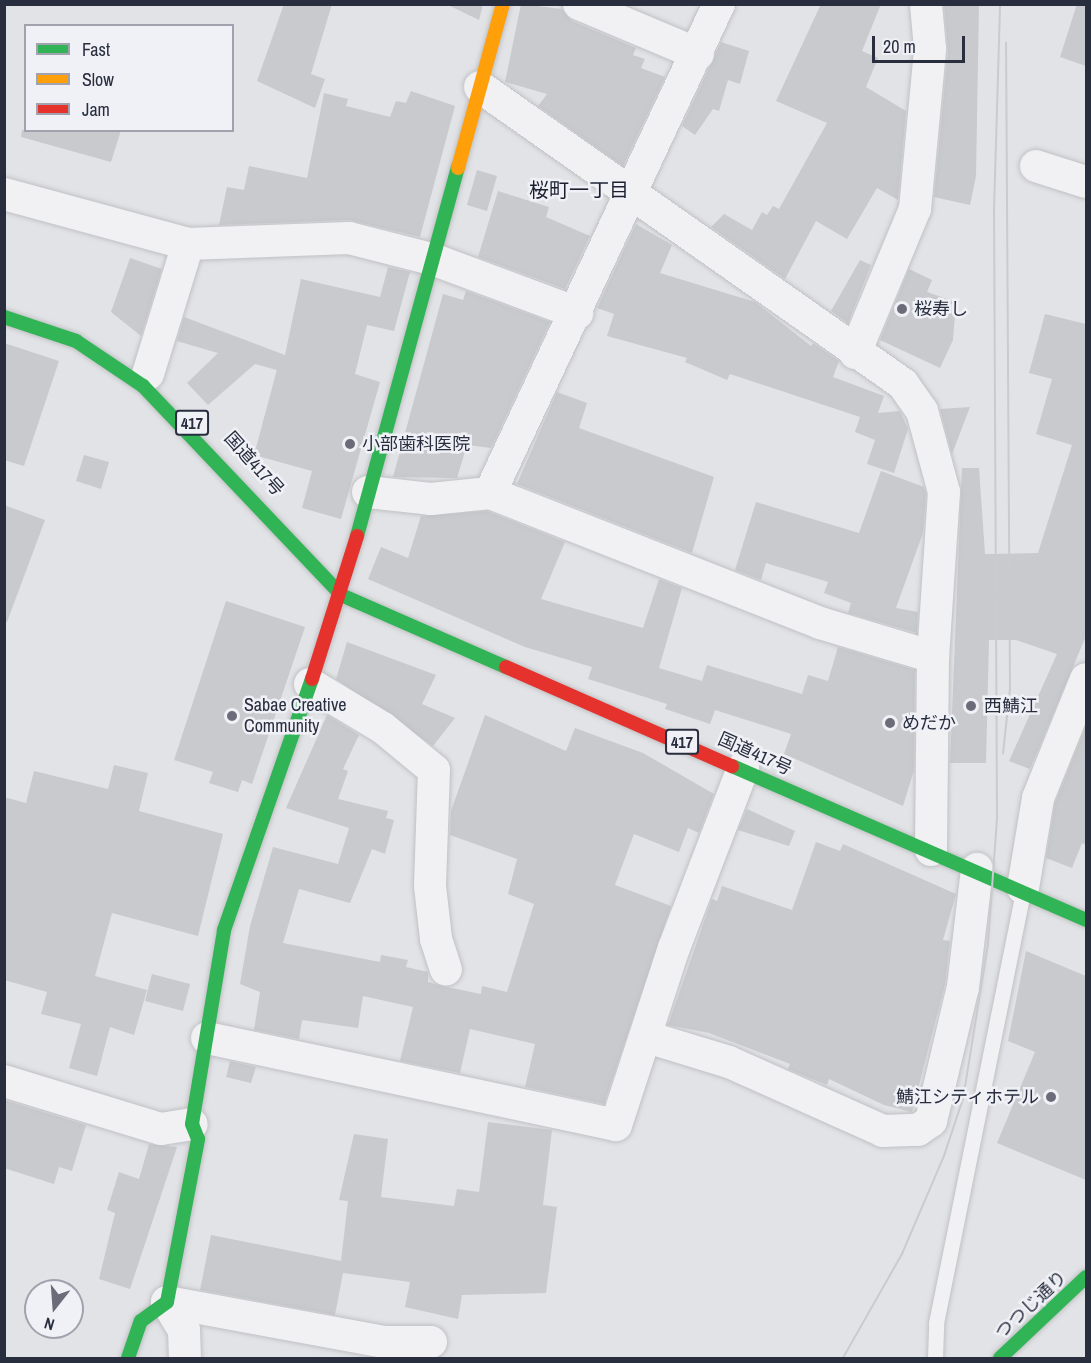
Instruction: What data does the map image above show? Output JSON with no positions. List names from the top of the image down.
{
  "streets": {
    "main road": ["417", "国道417号", "つつじ通り"]
  },
  "districts": ["桜町一丁目"],
  "places": [
    "桜寿し",
    "小部歯科医院",
    "西鯖江",
    "Sabae Creative Community",
    "めだか",
    "鯖江シティホテル"
  ],
  "legend": ["Fast", "Slow", "Jam"],
  "scale_bar": "20 m",
  "north": "bottom"
}
